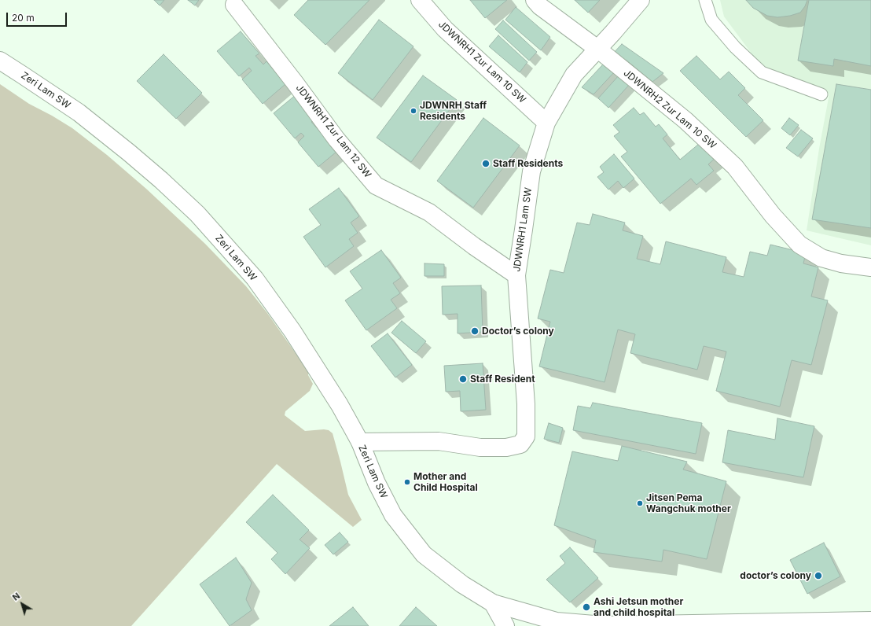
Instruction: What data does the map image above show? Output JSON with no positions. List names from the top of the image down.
{
  "streets": {
    "street": [
      "JDWNRH1 Zur Lam 10 SW",
      "Zeri Lam SW",
      "JDWNRH2 Zur Lam 10 SW",
      "JDWNRH1 Zur Lam 12 SW",
      "JDWNRH1 Lam SW"
    ]
  },
  "crossings": [
    ["JDWNRH1 Zur Lam 10 SW", "JDWNRH1 Lam SW"],
    ["Zeri Lam SW", "JDWNRH1 Lam SW"],
    ["JDWNRH2 Zur Lam 10 SW", "JDWNRH1 Lam SW"],
    ["JDWNRH1 Zur Lam 12 SW", "JDWNRH1 Lam SW"]
  ],
  "places": [
    "JDWNRH Staff Residents",
    "Staff Residents",
    "Doctor’s colony",
    "Staff Resident",
    "Mother and Child Hospital",
    "Jitsen Pema Wangchuk mother",
    "doctor’s colony",
    "Ashi Jetsun mother and child hospital"
  ],
  "scale_bar": "20 m",
  "north": "top left"
}
